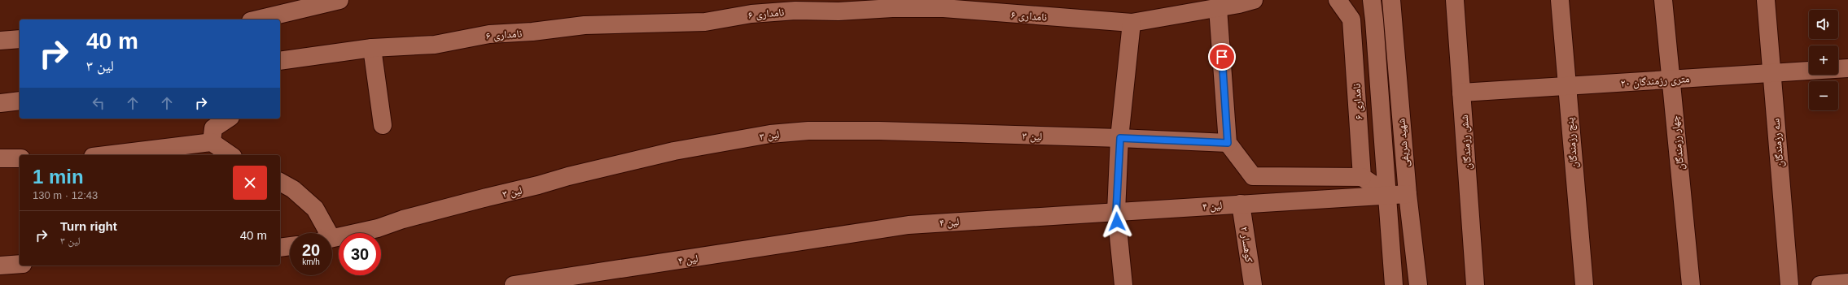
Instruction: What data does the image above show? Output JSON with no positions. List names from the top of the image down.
{
  "streets": {
    "street": [
      "نامداری ۶",
      "۲۰ متری رزمندگان",
      "لین ۳",
      "شش رزمندگان",
      "شهید شریفی",
      "پنج رزمندگان",
      "چهار رزمندگان",
      "سه رزمندگان",
      "لین ۴",
      "کوهسار ۲"
    ]
  },
  "crossings": [
    ["۲۰ متری رزمندگان", "شش رزمندگان"],
    ["۲۰ متری رزمندگان", "پنج رزمندگان"],
    ["۲۰ متری رزمندگان", "چهار رزمندگان"],
    ["۲۰ متری رزمندگان", "سه رزمندگان"],
    ["شهید شریفی", "لین ۴"],
    ["لین ۴", "کوهسار ۲"]
  ],
  "page": {
    "map_buttons": ["+", "−"],
    "turn": ["40 m", "لین ۳"],
    "heading": ["1 min", "130 m · 12:43"],
    "list": [
      {
        "name": "Turn right",
        "note": "لین ۳",
        "value": "40 m"
      }
    ],
    "speed": "20 km/h",
    "limit": "30"
  }
}
